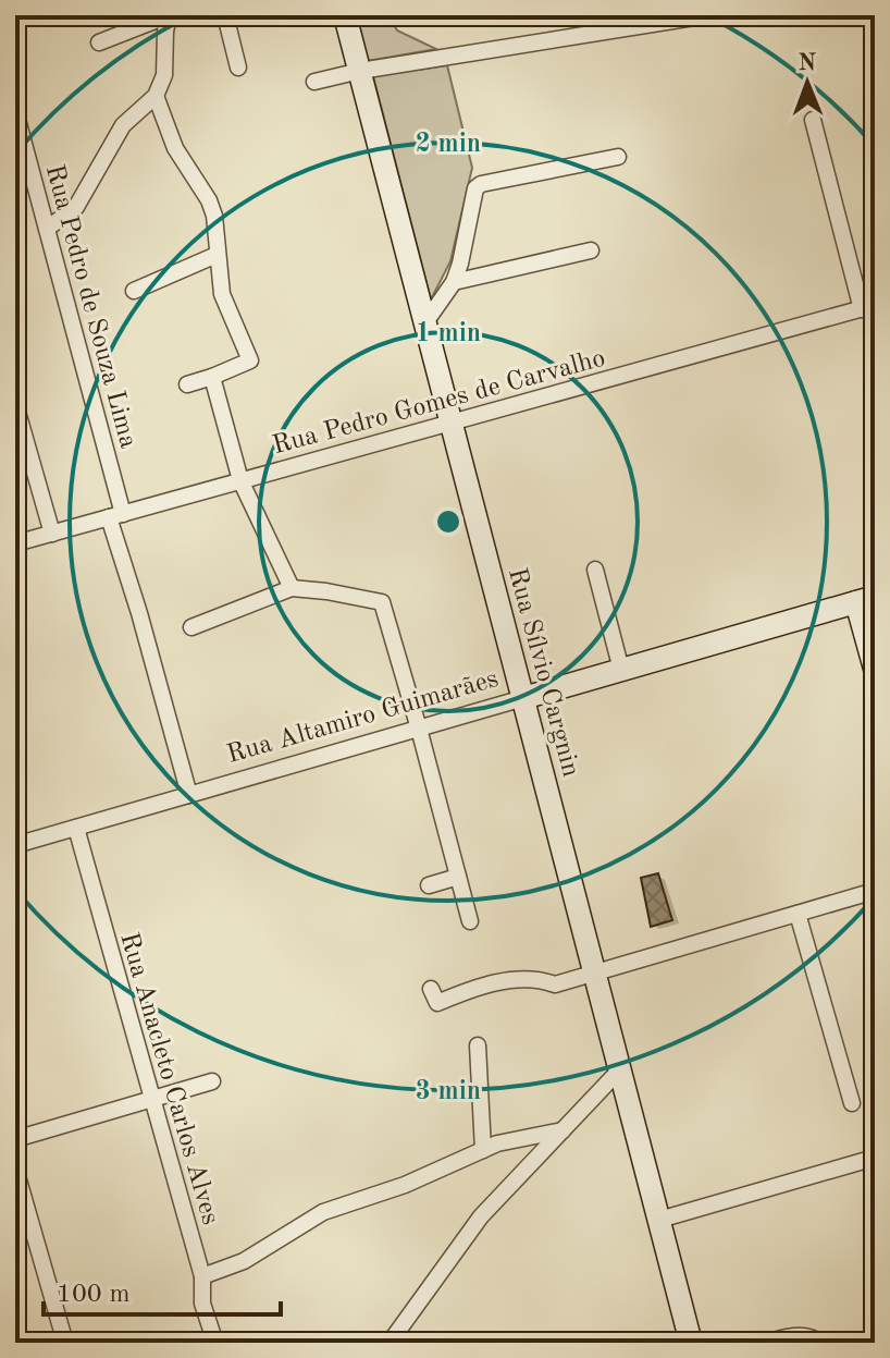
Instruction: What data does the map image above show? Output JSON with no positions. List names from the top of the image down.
{
  "streets": {
    "main road": ["Rua Sílvio Cargnin", "Rua Altamiro Guimarães"],
    "street": ["Rua Pedro de Souza Lima", "Rua Pedro Gomes de Carvalho", "Rua Anacleto Carlos Alves"]
  },
  "crossings": [
    ["Rua Pedro de Souza Lima", "Rua Pedro Gomes de Carvalho"],
    ["Rua Pedro de Souza Lima", "Rua Altamiro Guimarães"],
    ["Rua Pedro Gomes de Carvalho", "Rua Sílvio Cargnin"],
    ["Rua Sílvio Cargnin", "Rua Altamiro Guimarães"],
    ["Rua Altamiro Guimarães", "Rua Anacleto Carlos Alves"]
  ],
  "scale_bar": "100 m",
  "north": "top",
  "rings": ["2 min", "1 min", "3 min"]
}
